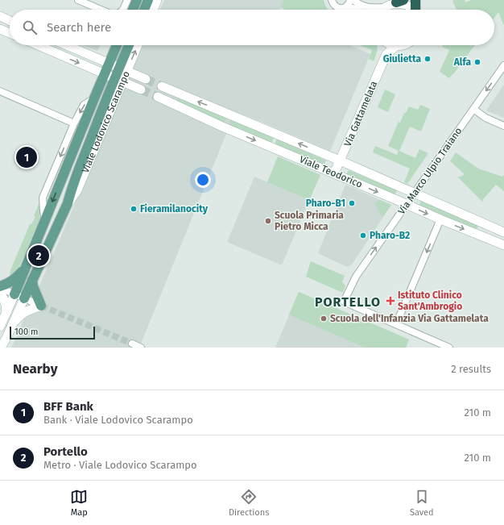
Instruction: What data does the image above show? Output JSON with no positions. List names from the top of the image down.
{
  "streets": {
    "main road": ["Viale Lodovico Scarampo"],
    "street": ["Via Gattamelata", "Via Marco Ulpio Traiano", "Viale Teodorico"]
  },
  "crossings": [
    ["Via Gattamelata", "Viale Teodorico"],
    ["Via Marco Ulpio Traiano", "Viale Teodorico"]
  ],
  "districts": ["PORTELLO"],
  "places": {
    "other": [
      "Giulietta",
      "Alfa",
      "Pharo-B1",
      "Fieramilanocity",
      "Scuola Primaria Pietro Micca",
      "Pharo-B2",
      "Scuola dell'Infanzia Via Gattamelata"
    ],
    "health": ["Istituto Clinico Sant'Ambrogio"]
  },
  "scale_bar": "100 m",
  "page": {
    "search": "Search here",
    "pins": ["1", "2"],
    "scale": "100 m",
    "heading": ["Nearby", "2 results"],
    "list": [
      {
        "mark": "1",
        "name": "BFF Bank",
        "note": "Bank · Viale Lodovico Scarampo",
        "value": "210 m"
      },
      {
        "mark": "2",
        "name": "Portello",
        "note": "Metro · Viale Lodovico Scarampo",
        "value": "210 m"
      }
    ],
    "nav": ["Map", "Directions", "Saved"]
  }
}
